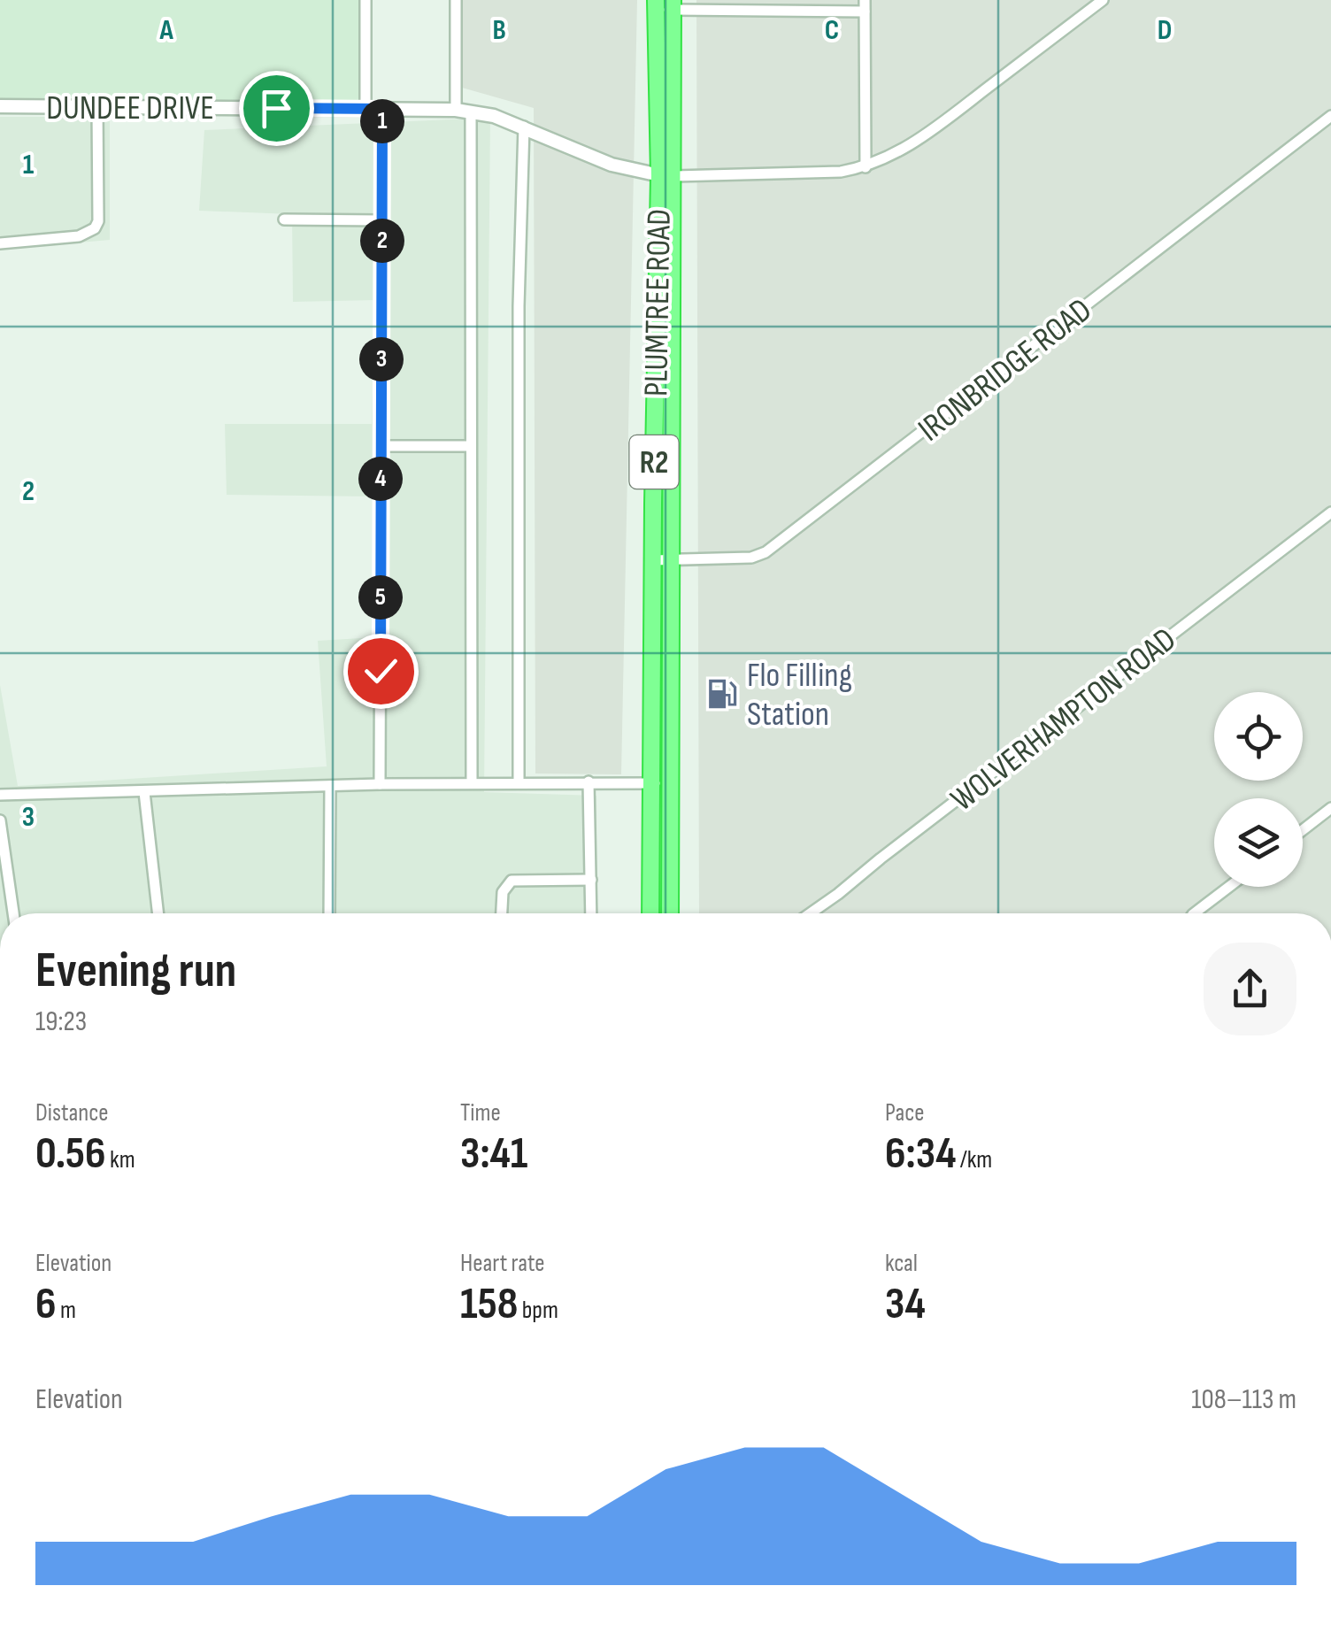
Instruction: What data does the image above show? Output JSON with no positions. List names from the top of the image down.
{
  "streets": {
    "highway": ["PLUMTREE ROAD", "R2"],
    "street": ["DUNDEE DRIVE", "IRONBRIDGE ROAD", "WOLVERHAMPTON ROAD"]
  },
  "crossings": [
    ["DUNDEE DRIVE", "PLUMTREE ROAD"],
    ["PLUMTREE ROAD", "IRONBRIDGE ROAD"]
  ],
  "places": {
    "fuel station": ["Flo Filling Station"]
  },
  "page": {
    "pins": [
      "1",
      "2",
      "3",
      "4",
      "5"
    ],
    "heading": ["Evening run", "19:23"],
    "stats": [
      ["Distance", "0.56 km"],
      ["Time", "3:41"],
      ["Pace", "6:34 /km"],
      ["Elevation", "6 m"],
      ["Heart rate", "158 bpm"],
      ["kcal", "34"]
    ],
    "chart": ["Elevation", "108–113 m"]
  },
  "grid": {
    "columns": [
      "A",
      "B",
      "C",
      "D"
    ],
    "rows": ["1", "2", "3"]
  }
}
